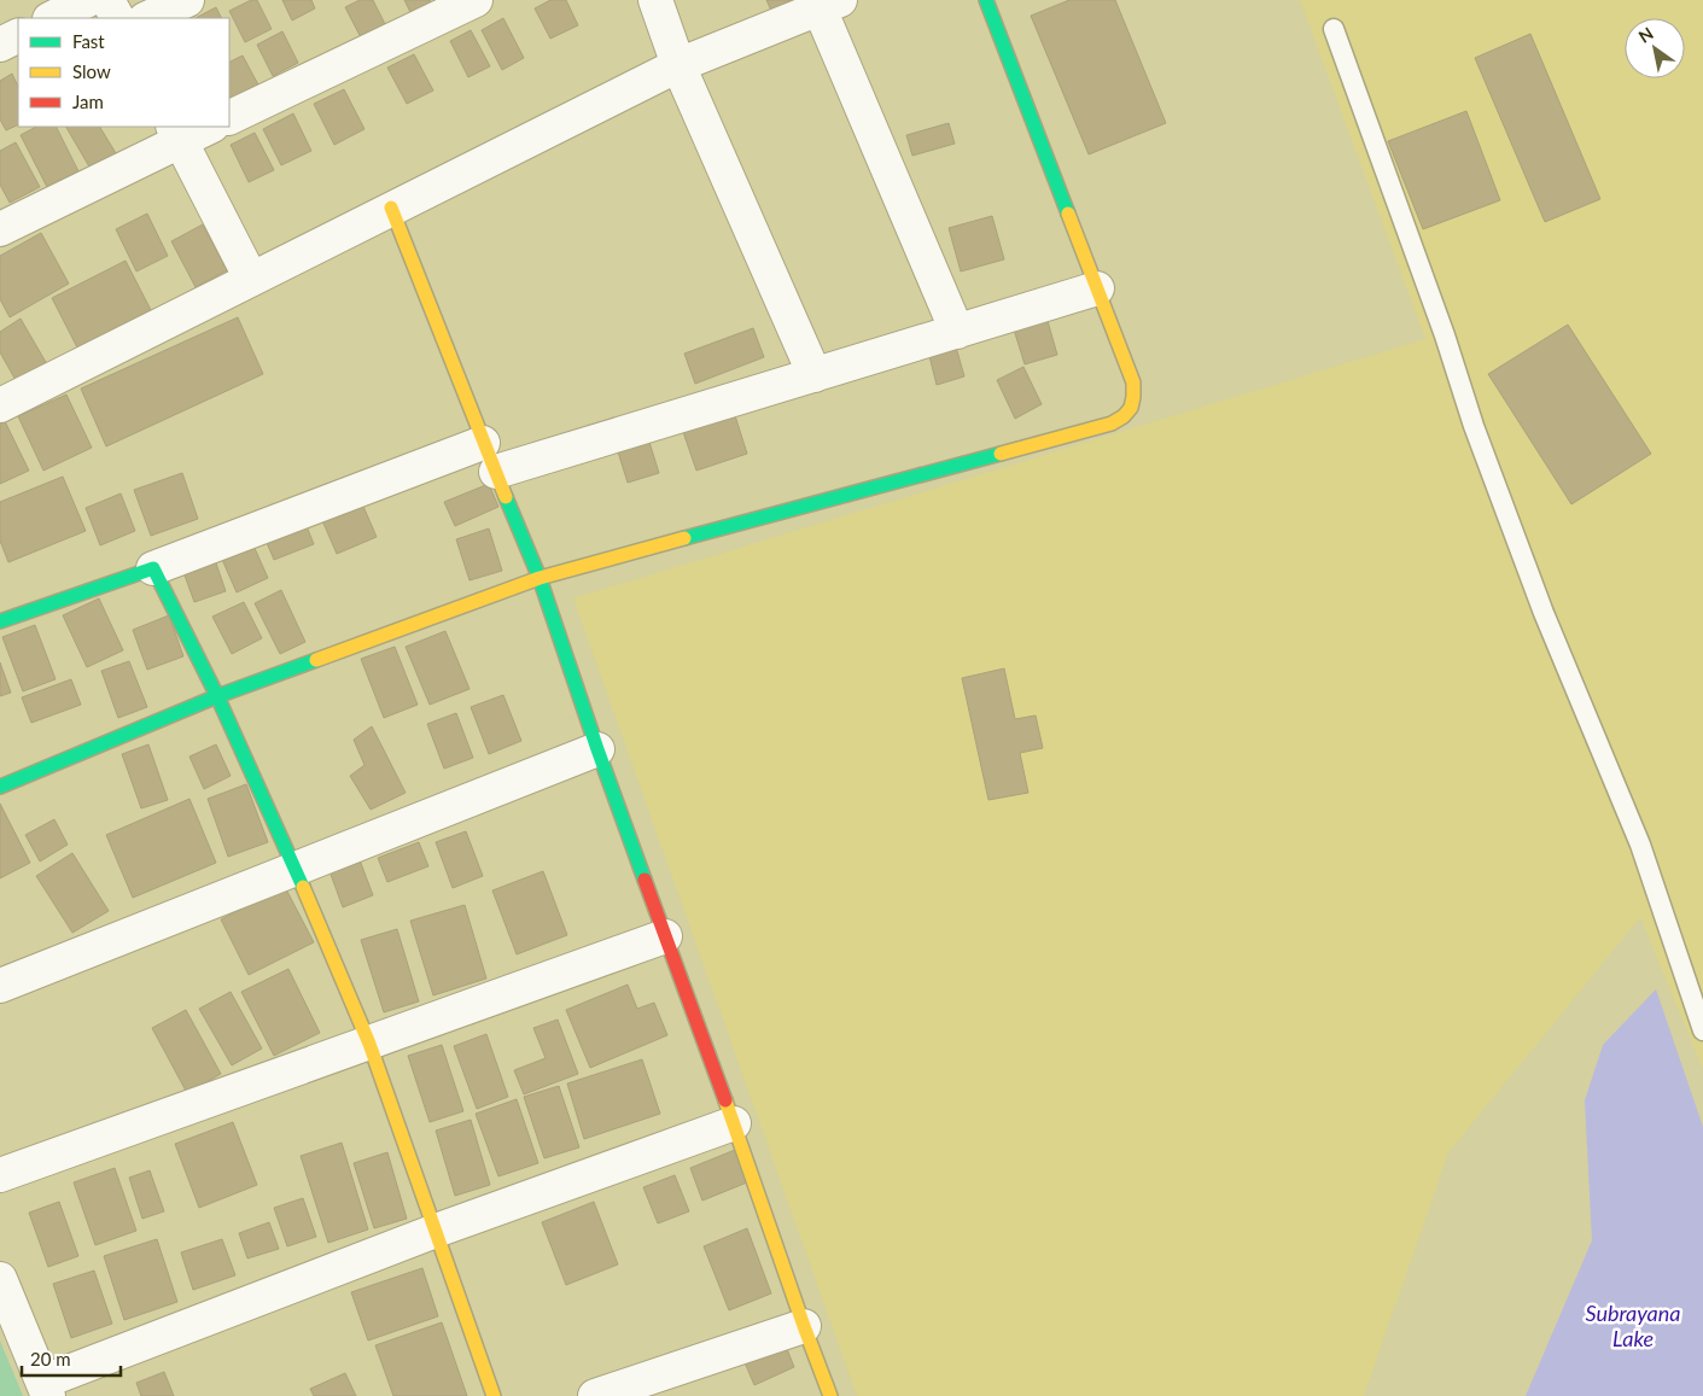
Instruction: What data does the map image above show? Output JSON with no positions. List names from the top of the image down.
{
  "water": ["Subrayana Lake"],
  "legend": ["Fast", "Slow", "Jam"],
  "scale_bar": "20 m",
  "north": "top left"
}
